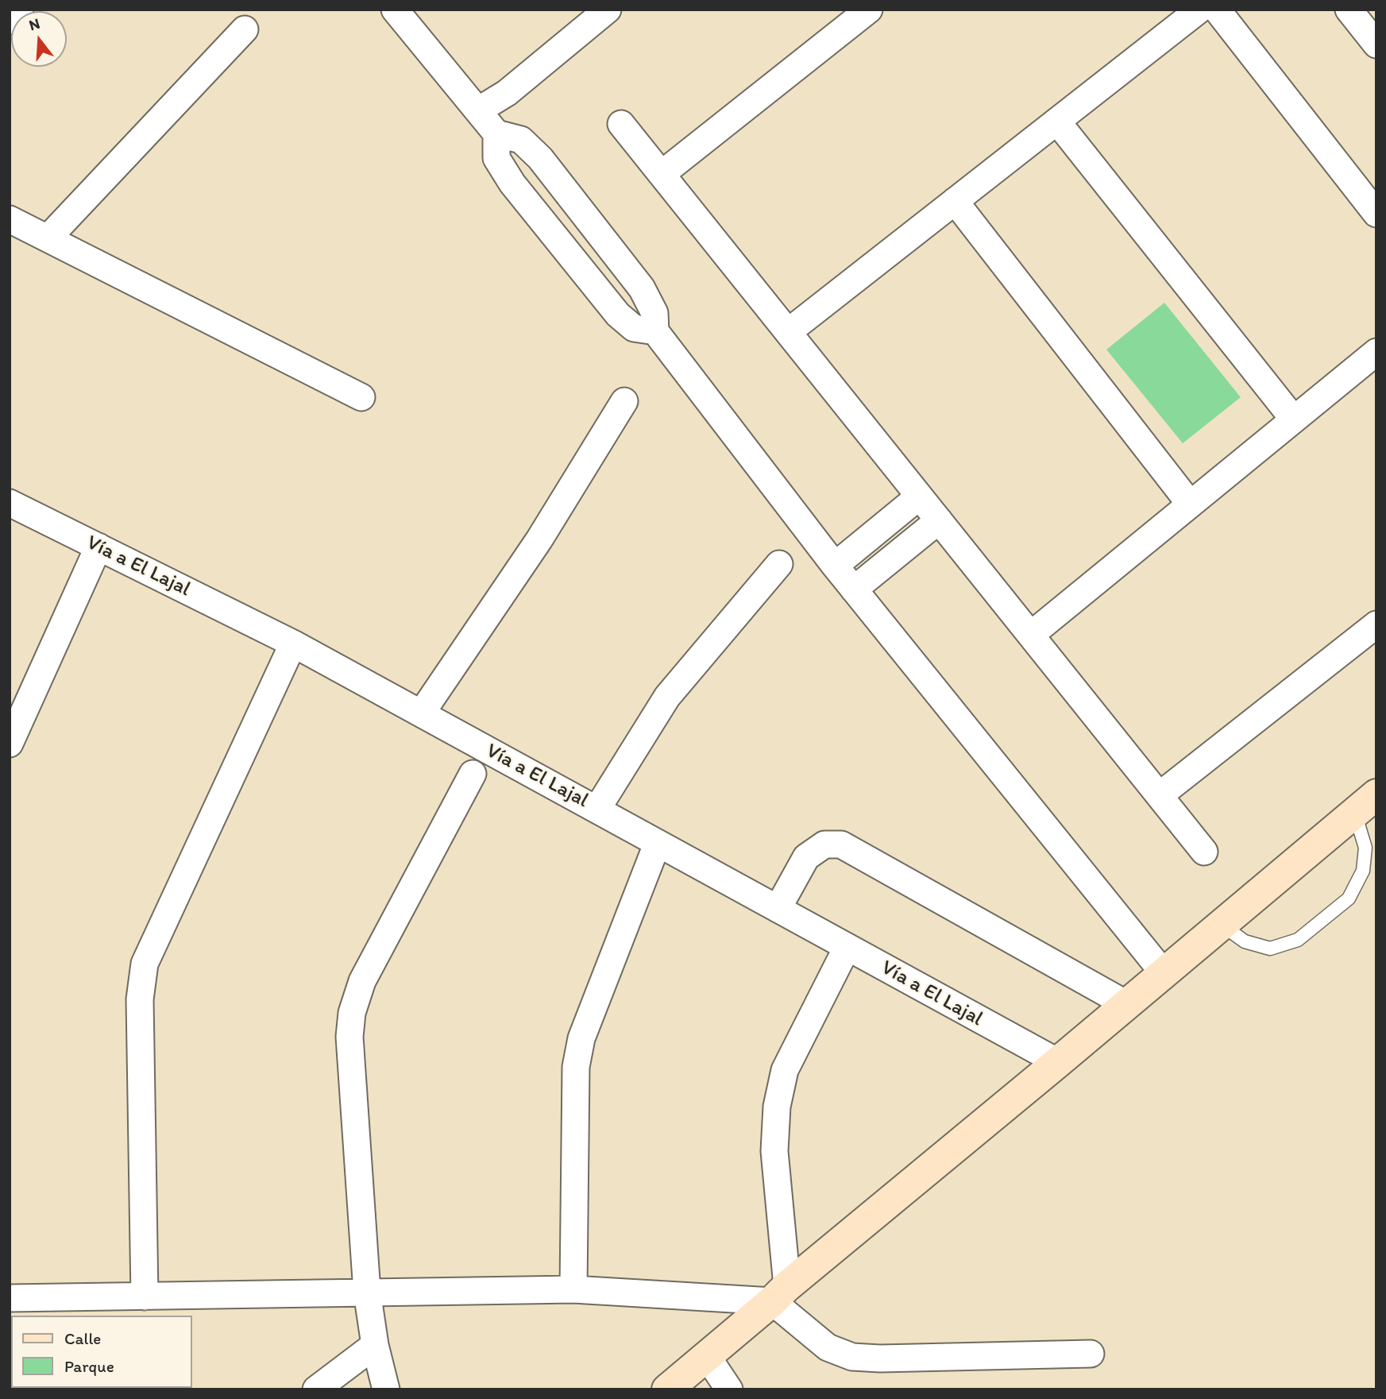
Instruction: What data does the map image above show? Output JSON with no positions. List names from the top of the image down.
{
  "streets": {
    "street": ["Vía a El Lajal"]
  },
  "legend": ["Calle", "Parque"],
  "north": "top"
}
